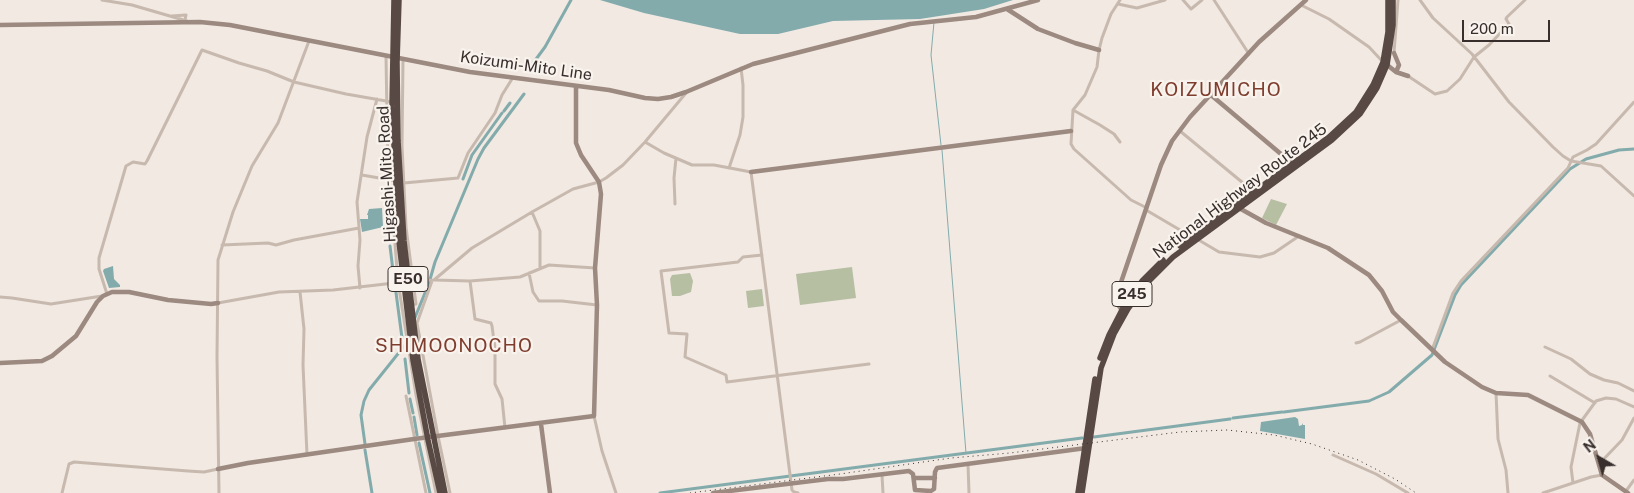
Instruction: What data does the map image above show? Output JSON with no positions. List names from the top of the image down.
{
  "streets": {
    "highway": [
      "Higashi-Mito Road",
      "National Highway Route 245",
      "E50",
      "245"
    ],
    "street": ["Koizumi-Mito Line"]
  },
  "districts": ["KOIZUMICHO", "SHIMOONOCHO"],
  "scale_bar": "200 m",
  "north": "top left"
}
